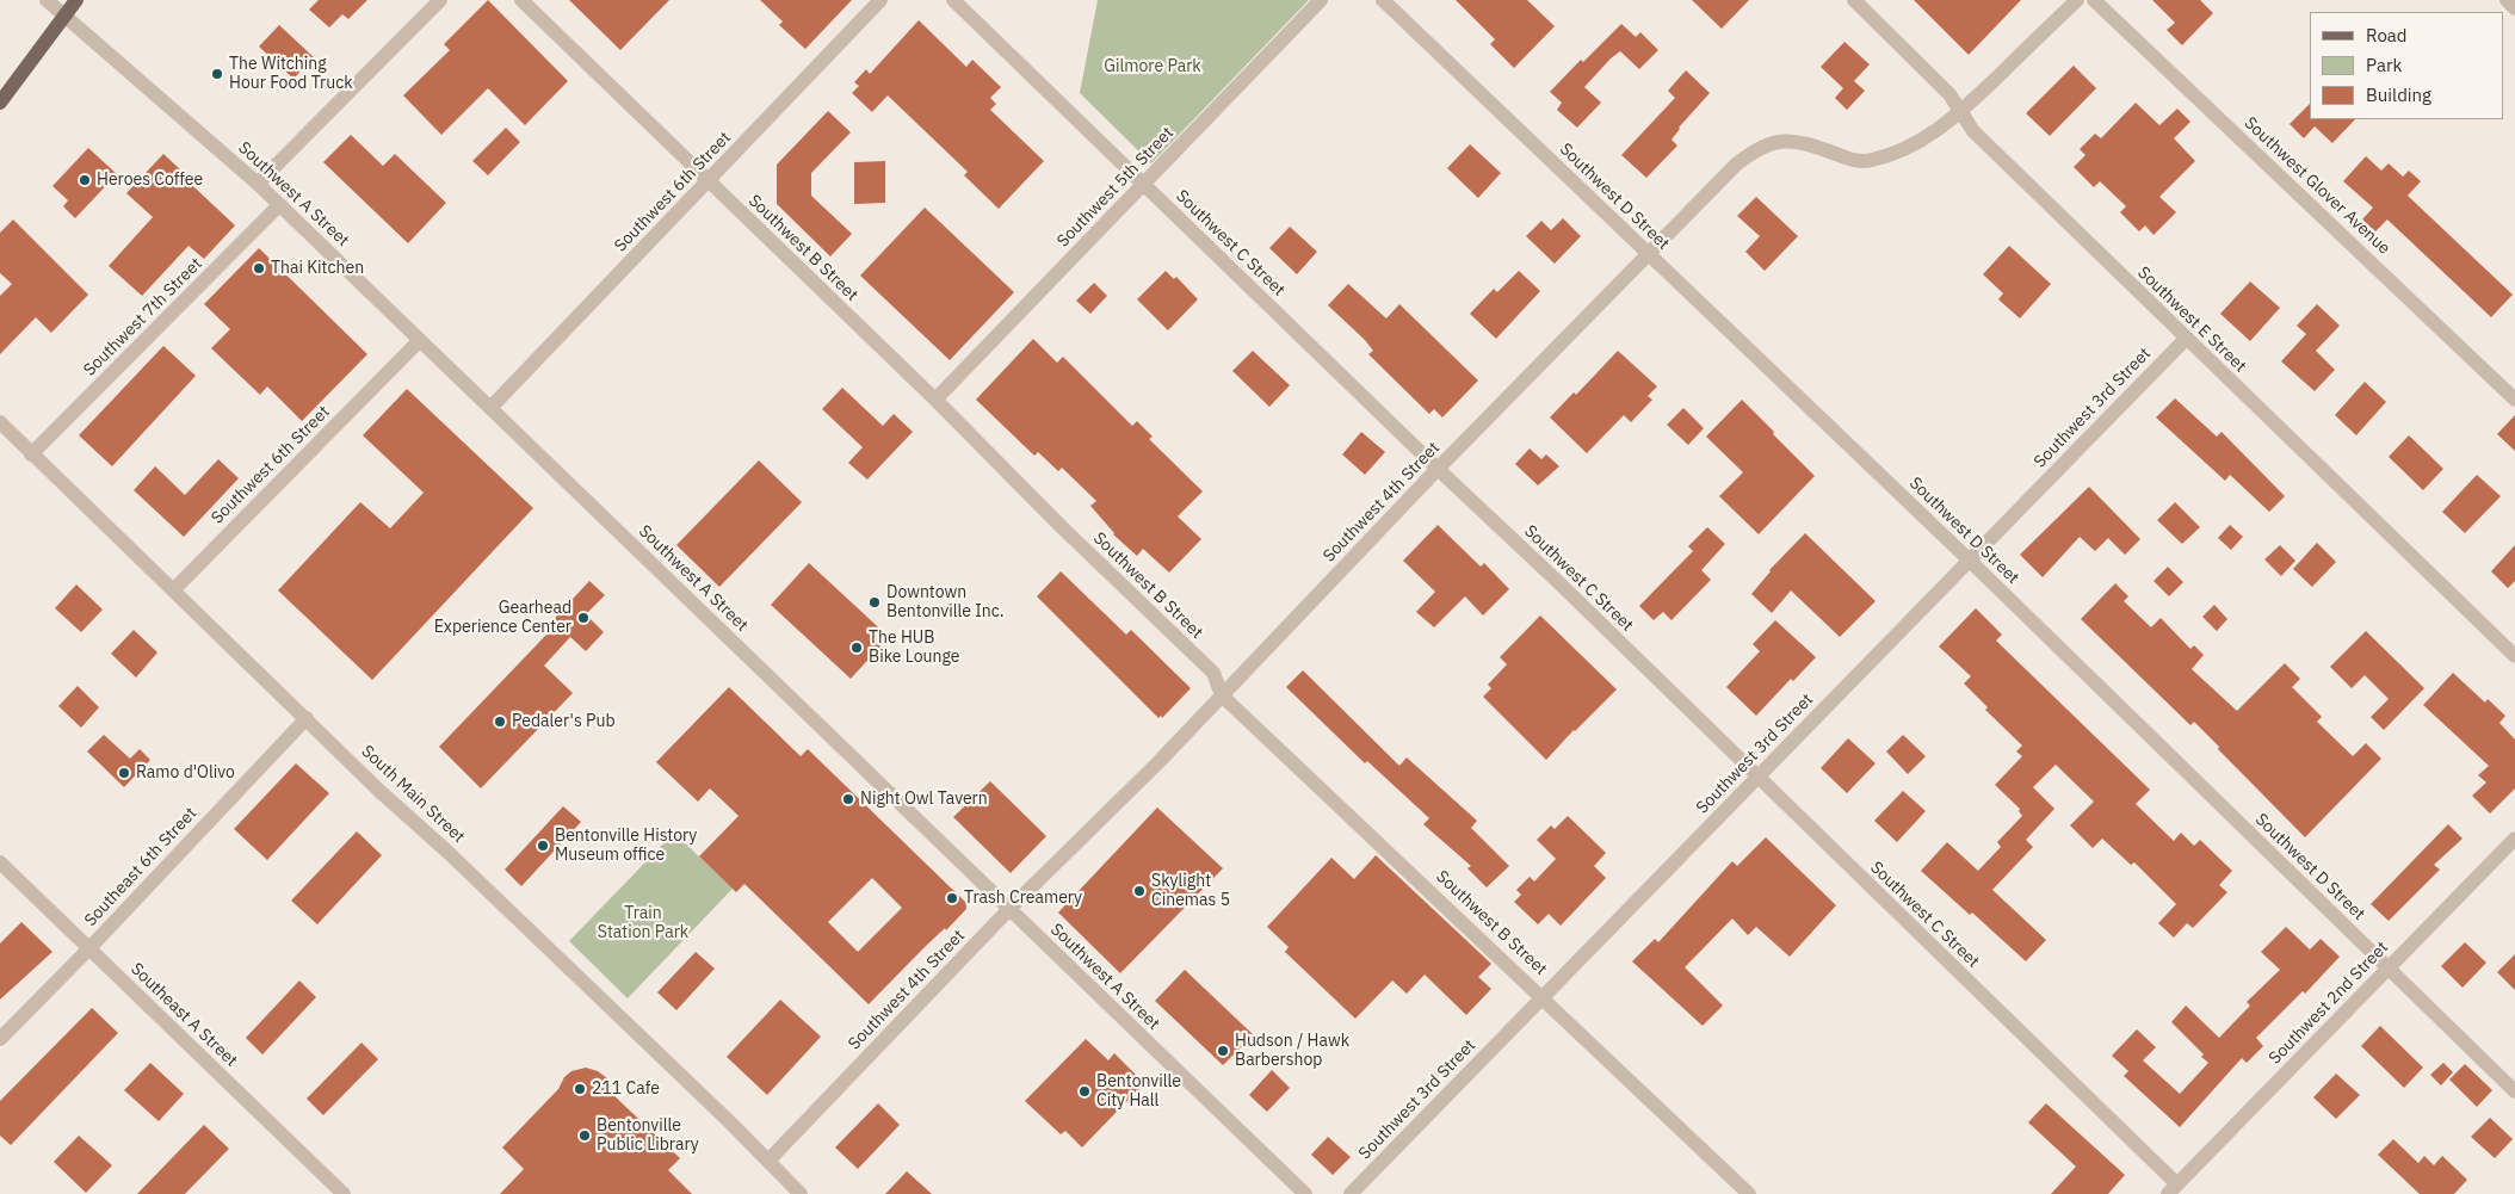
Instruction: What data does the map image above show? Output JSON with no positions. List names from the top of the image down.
{
  "streets": {
    "street": [
      "Southwest Glover Avenue",
      "Southwest 5th Street",
      "Southwest 6th Street",
      "Southwest A Street",
      "Southwest D Street",
      "Southwest C Street",
      "Southwest B Street",
      "Southwest 7th Street",
      "Southwest E Street",
      "Southwest 3rd Street",
      "Southwest 4th Street",
      "South Main Street",
      "Southeast 6th Street",
      "Southwest 2nd Street",
      "Southeast A Street"
    ]
  },
  "crossings": [
    ["Southwest 5th Street", "Southwest C Street"],
    ["Southwest 5th Street", "Southwest B Street"],
    ["Southwest 6th Street", "Southwest A Street"],
    ["Southwest 6th Street", "Southwest B Street"],
    ["Southwest 6th Street", "South Main Street"],
    ["Southwest A Street", "Southwest 7th Street"],
    ["Southwest A Street", "Southwest 4th Street"],
    ["Southwest D Street", "Southwest 3rd Street"],
    ["Southwest D Street", "Southwest 4th Street"],
    ["Southwest D Street", "Southwest 2nd Street"],
    ["Southwest C Street", "Southwest 3rd Street"],
    ["Southwest C Street", "Southwest 4th Street"],
    ["Southwest C Street", "Southwest 2nd Street"],
    ["Southwest B Street", "Southwest 3rd Street"],
    ["Southwest B Street", "Southwest 4th Street"],
    ["Southwest 7th Street", "South Main Street"],
    ["Southwest E Street", "Southwest 3rd Street"],
    ["Southwest E Street", "Southwest 4th Street"],
    ["Southwest 4th Street", "South Main Street"],
    ["South Main Street", "Southeast 6th Street"],
    ["Southeast 6th Street", "Southeast A Street"]
  ],
  "parks": ["Gilmore Park", "Train Station Park"],
  "places": [
    "The Witching Hour Food Truck",
    "Heroes Coffee",
    "Thai Kitchen",
    "Downtown Bentonville Inc.",
    "Gearhead Experience Center",
    "The HUB Bike Lounge",
    "Pedaler's Pub",
    "Ramo d'Olivo",
    "Night Owl Tavern",
    "Bentonville History Museum office",
    "Skylight Cinemas 5",
    "Trash Creamery",
    "Hudson / Hawk Barbershop",
    "211 Cafe",
    "Bentonville City Hall",
    "Bentonville Public Library"
  ],
  "legend": ["Road", "Park", "Building"]
}
